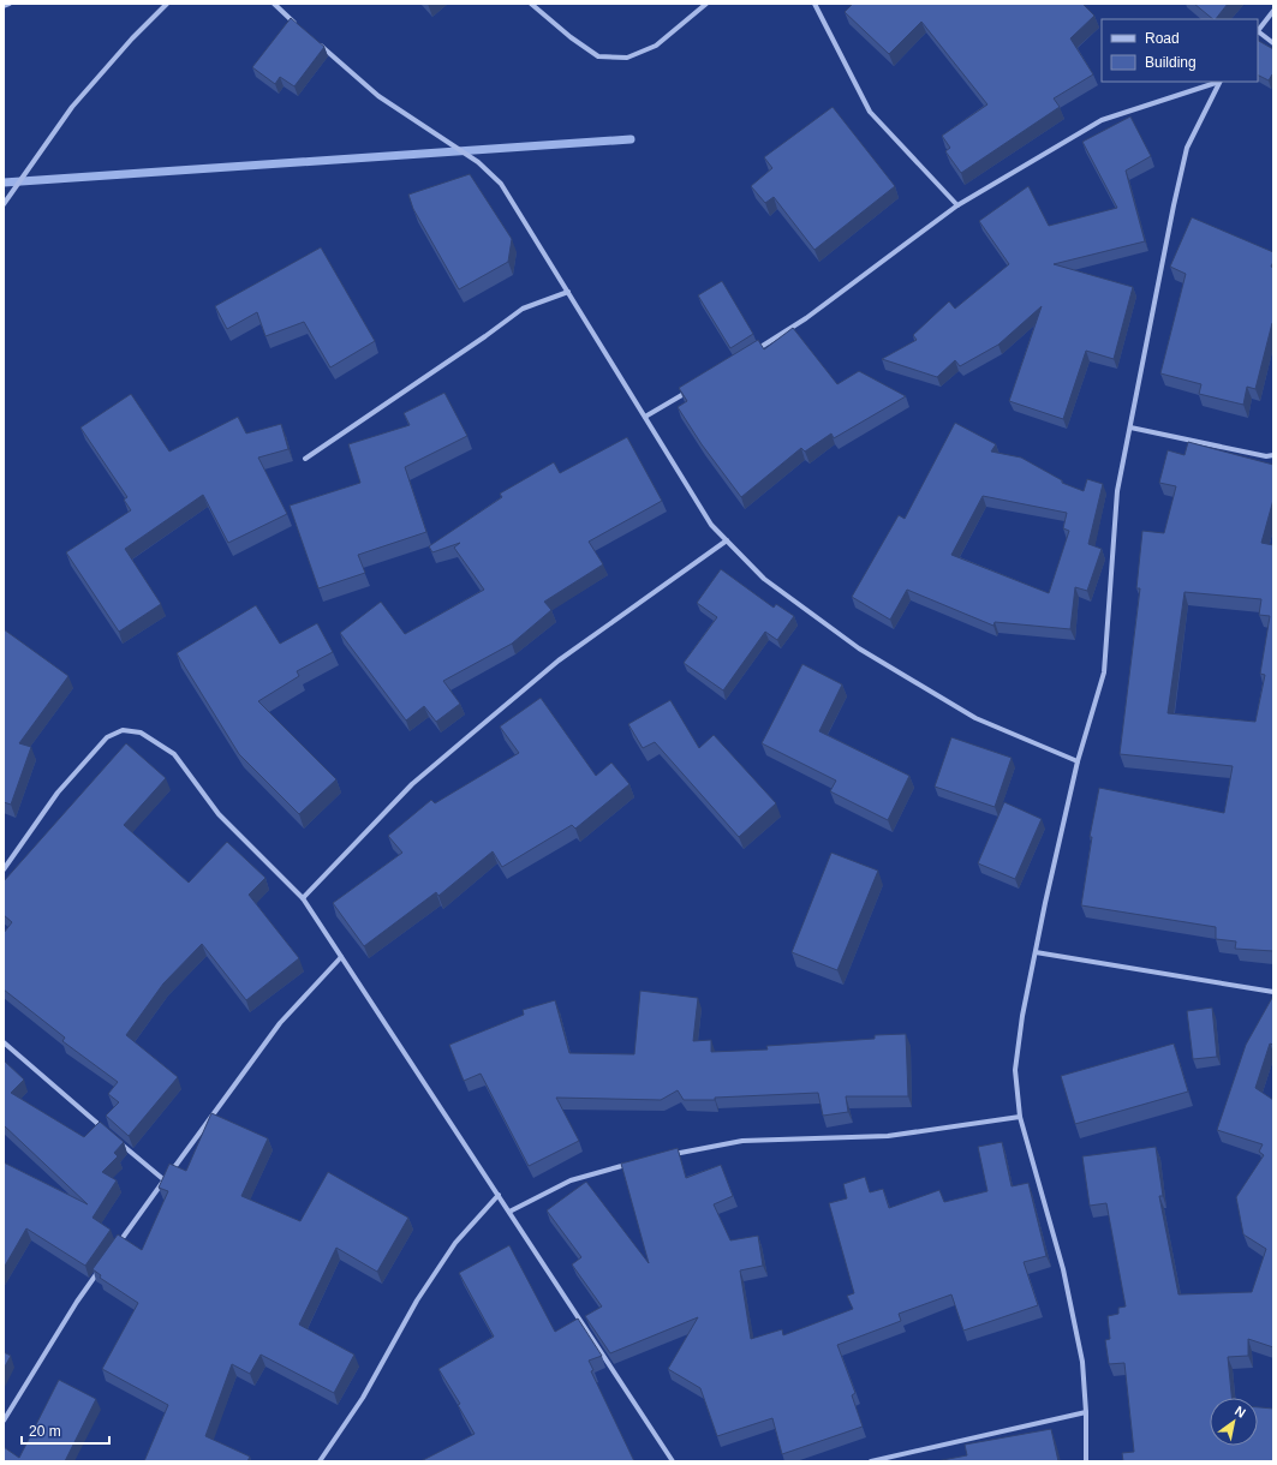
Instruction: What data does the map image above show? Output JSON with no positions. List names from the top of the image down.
{
  "legend": ["Road", "Building"],
  "scale_bar": "20 m",
  "north": "top right"
}
